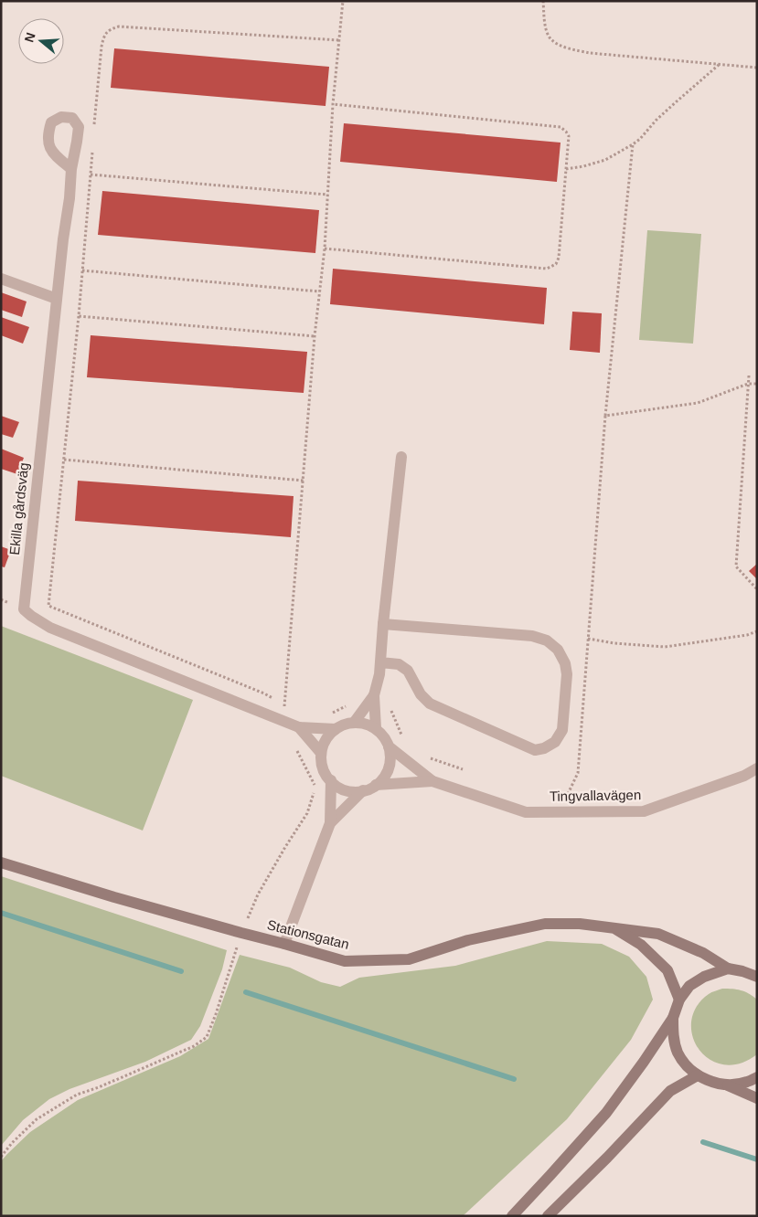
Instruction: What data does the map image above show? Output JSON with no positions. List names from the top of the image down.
{
  "streets": {
    "street": ["Ekilla gårdsväg", "Tingvallavägen", "Stationsgatan"]
  },
  "north": "left"
}
